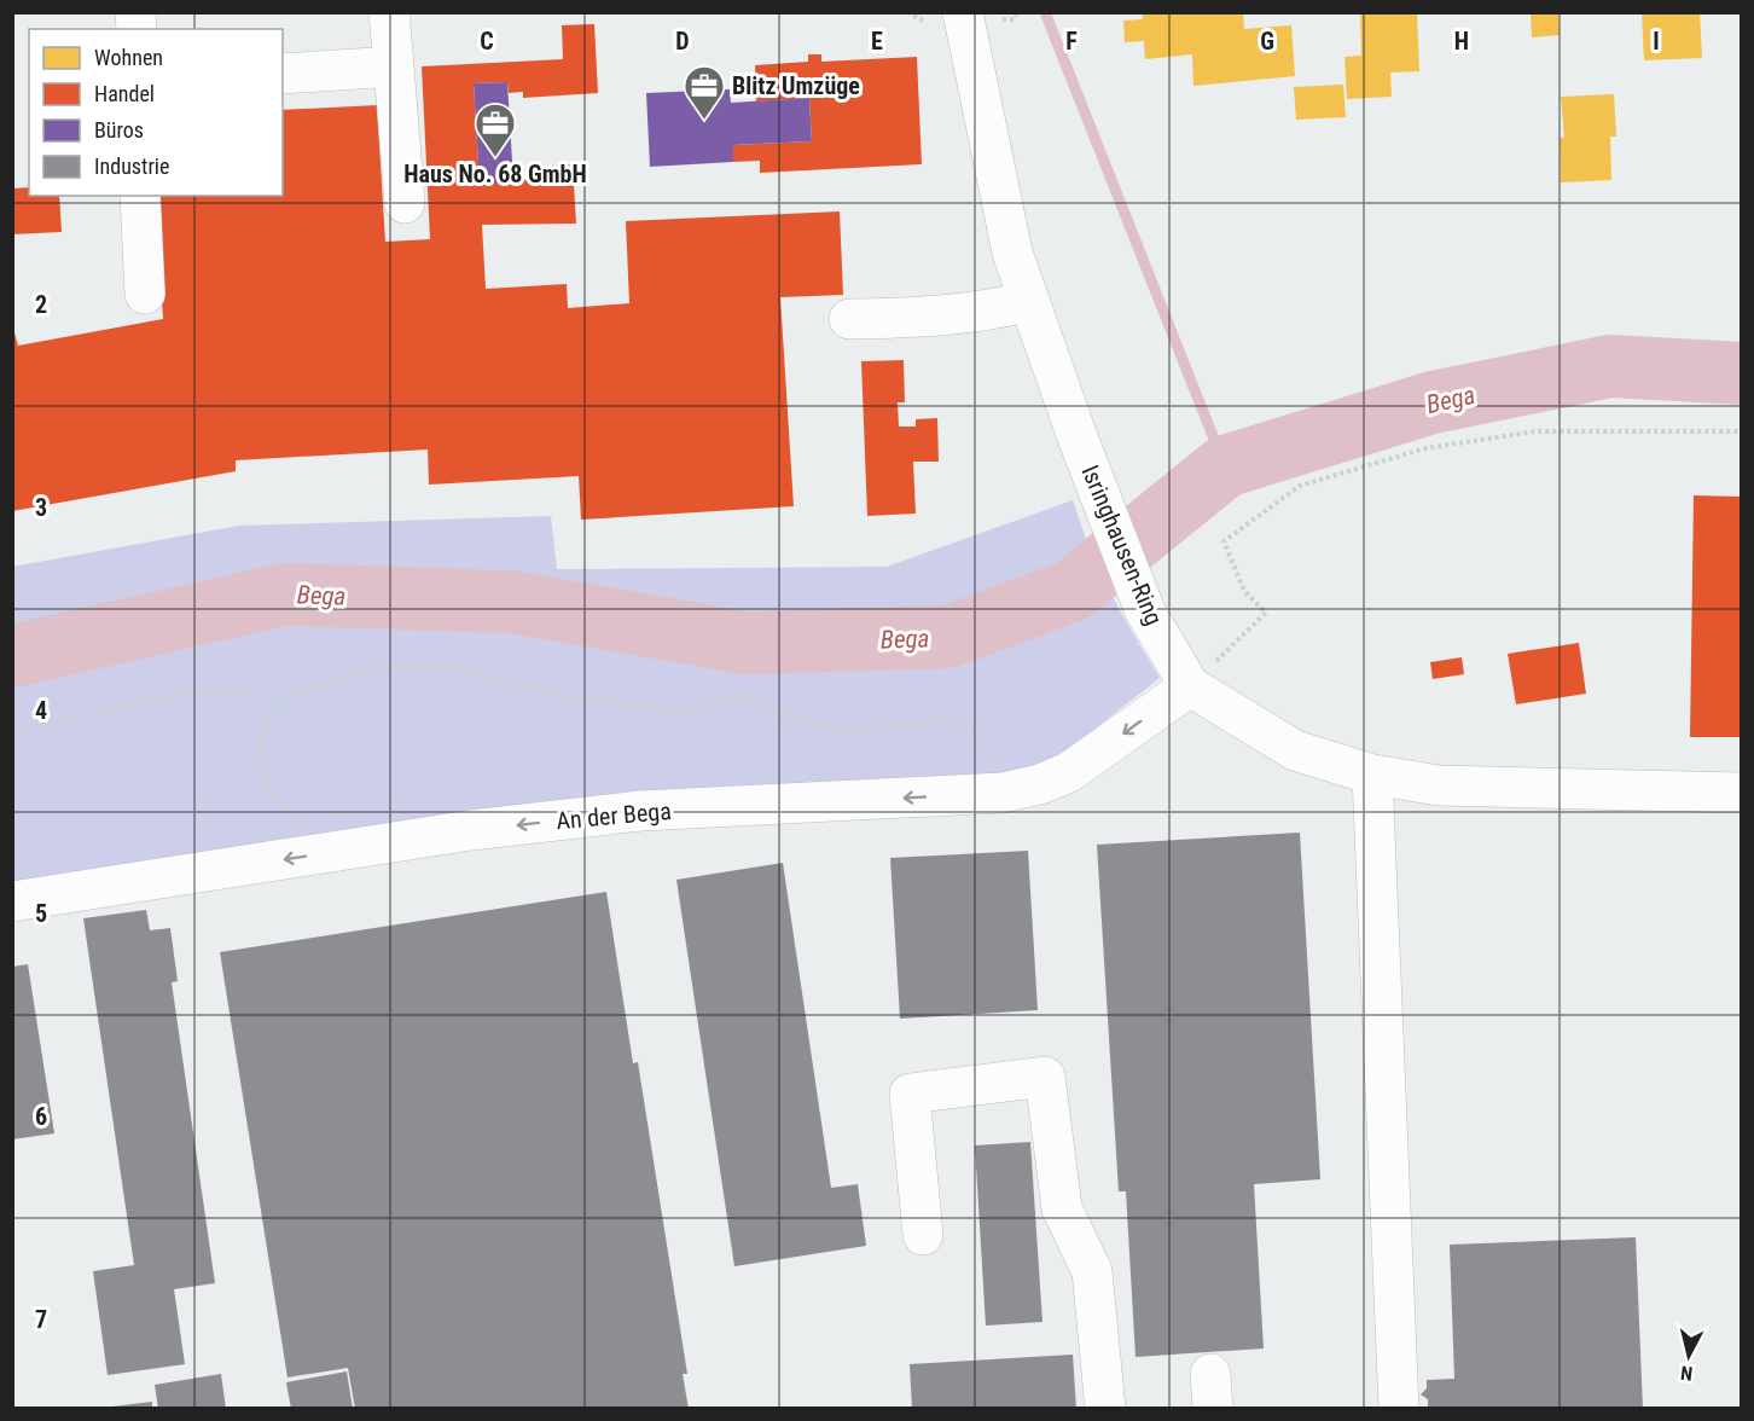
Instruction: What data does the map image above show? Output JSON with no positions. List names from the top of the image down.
{
  "streets": {
    "street": ["Isringhausen-Ring", "An der Bega"]
  },
  "crossings": [
    ["Isringhausen-Ring", "An der Bega"]
  ],
  "one_way": ["An der Bega"],
  "water": ["Bega"],
  "places": {
    "office": ["Blitz Umzüge", "Haus No. 68 GmbH"]
  },
  "legend": [
    "Wohnen",
    "Handel",
    "Büros",
    "Industrie"
  ],
  "north": "bottom",
  "grid": {
    "columns": [
      "C",
      "D",
      "E",
      "F",
      "G",
      "H",
      "I"
    ],
    "rows": [
      "2",
      "3",
      "4",
      "5",
      "6",
      "7"
    ]
  }
}
